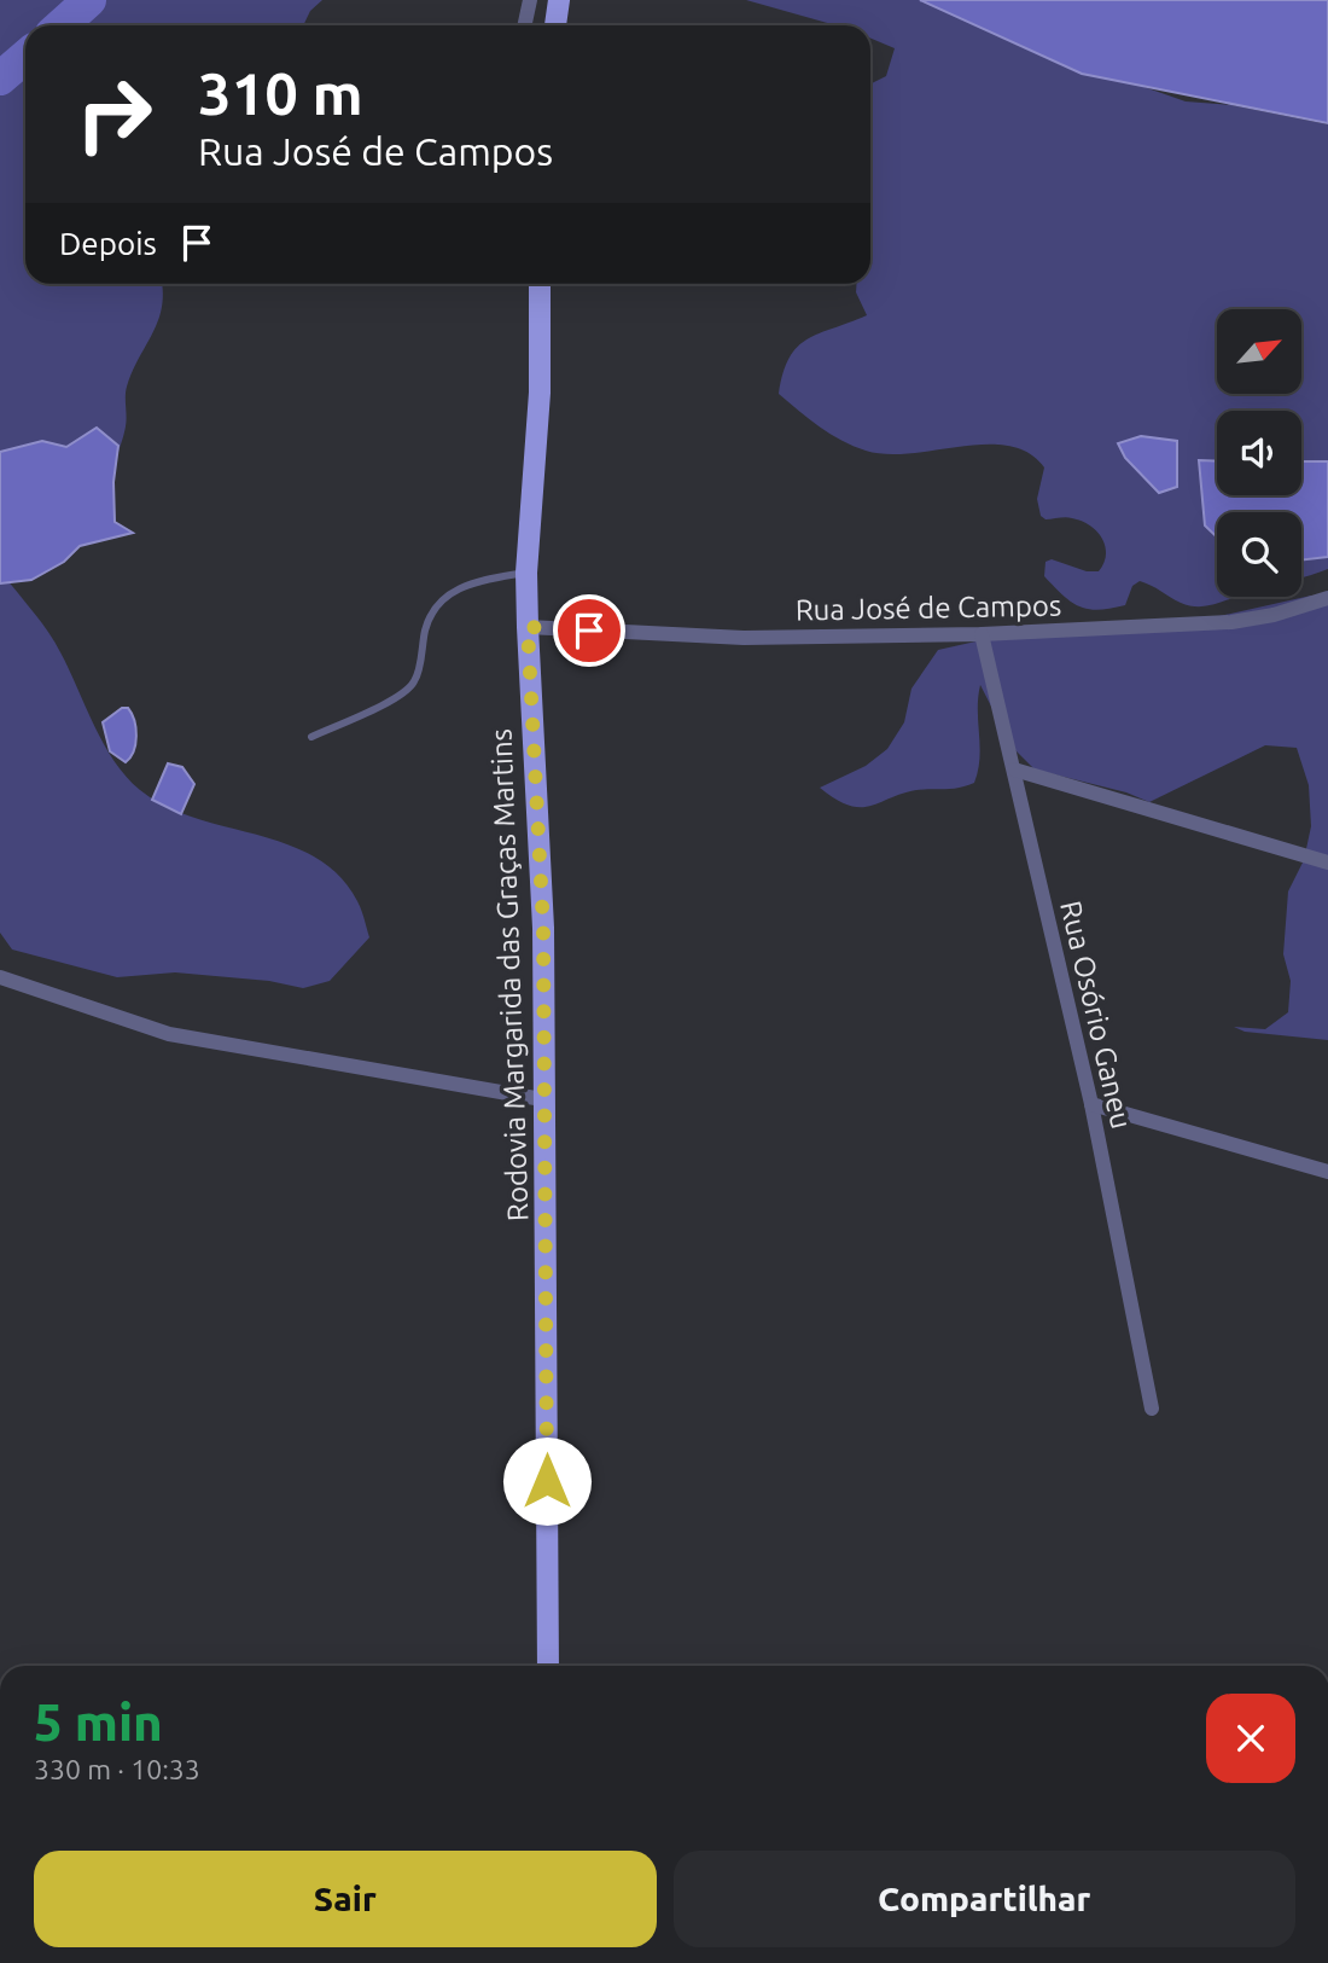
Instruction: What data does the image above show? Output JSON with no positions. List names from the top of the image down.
{
  "streets": {
    "main road": ["Rodovia Margarida das Graças Martins"],
    "street": ["Rua José de Campos", "Rua Osório Ganeu"]
  },
  "crossings": [
    ["Rua José de Campos", "Rodovia Margarida das Graças Martins"],
    ["Rua José de Campos", "Rua Osório Ganeu"]
  ],
  "north": "top right",
  "page": {
    "turn": ["310 m", "Rua José de Campos"],
    "then": "Depois",
    "heading": ["5 min", "330 m · 10:33"],
    "buttons": ["Sair", "Compartilhar"]
  }
}
